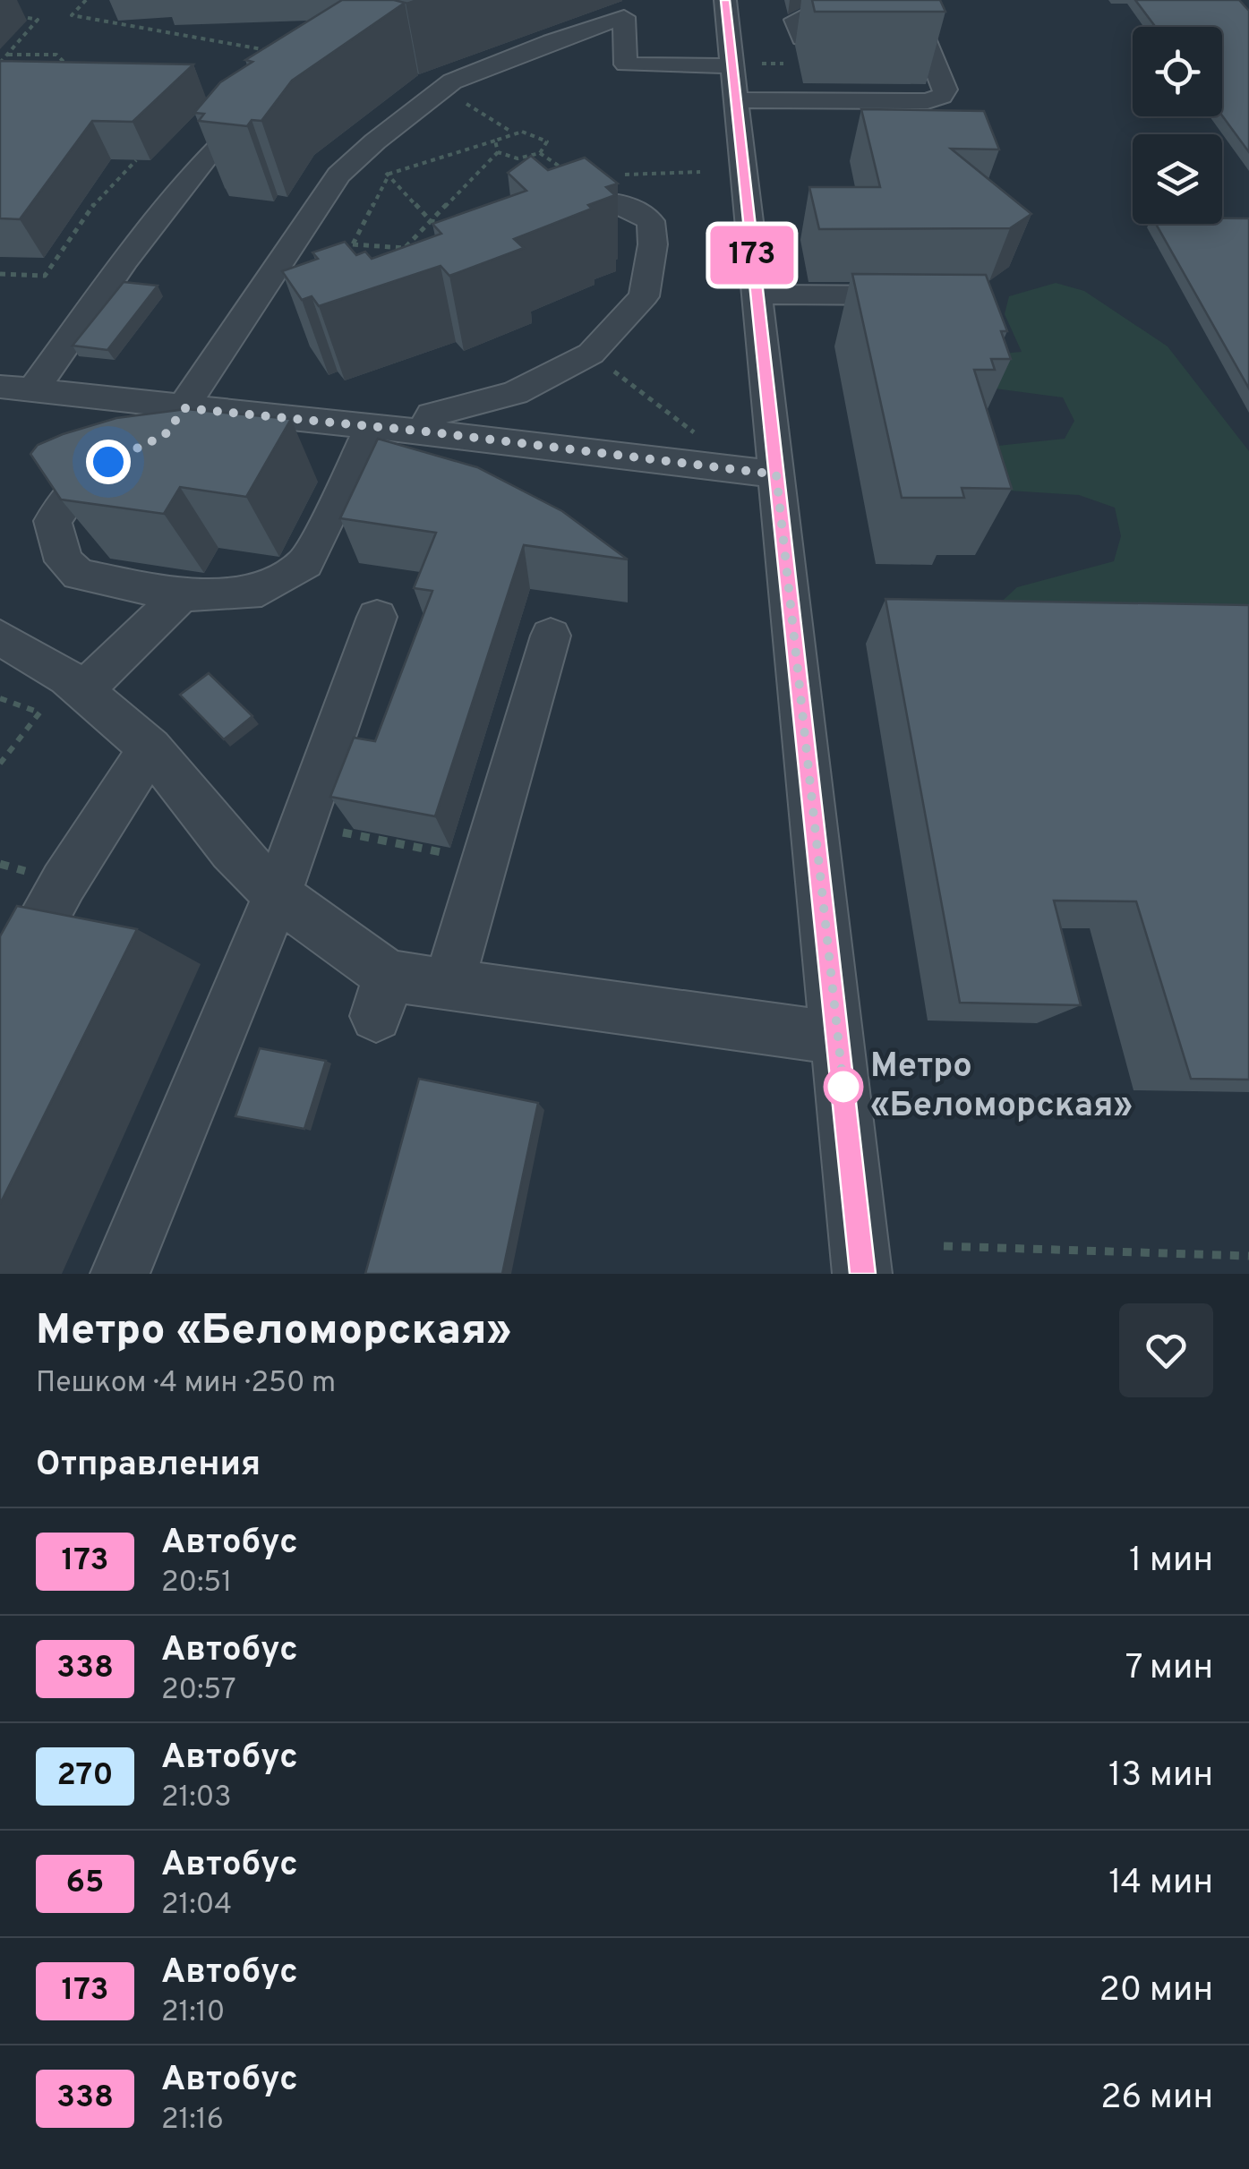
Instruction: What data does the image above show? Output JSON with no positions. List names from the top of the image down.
{
  "places": ["Метро «Беломорская»"],
  "lines": ["bus line 173"],
  "page": {
    "on_map": "173",
    "heading": [
      ["Метро «Беломорская»", "Пешком · 4 мин · 250 m"],
      "Отправления"
    ],
    "list": [
      {
        "mark": "173",
        "name": "Автобус",
        "note": "20:51",
        "value": "1 мин"
      },
      {
        "mark": "338",
        "name": "Автобус",
        "note": "20:57",
        "value": "7 мин"
      },
      {
        "mark": "270",
        "name": "Автобус",
        "note": "21:03",
        "value": "13 мин"
      },
      {
        "mark": "65",
        "name": "Автобус",
        "note": "21:04",
        "value": "14 мин"
      },
      {
        "mark": "173",
        "name": "Автобус",
        "note": "21:10",
        "value": "20 мин"
      },
      {
        "mark": "338",
        "name": "Автобус",
        "note": "21:16",
        "value": "26 мин"
      }
    ]
  }
}
